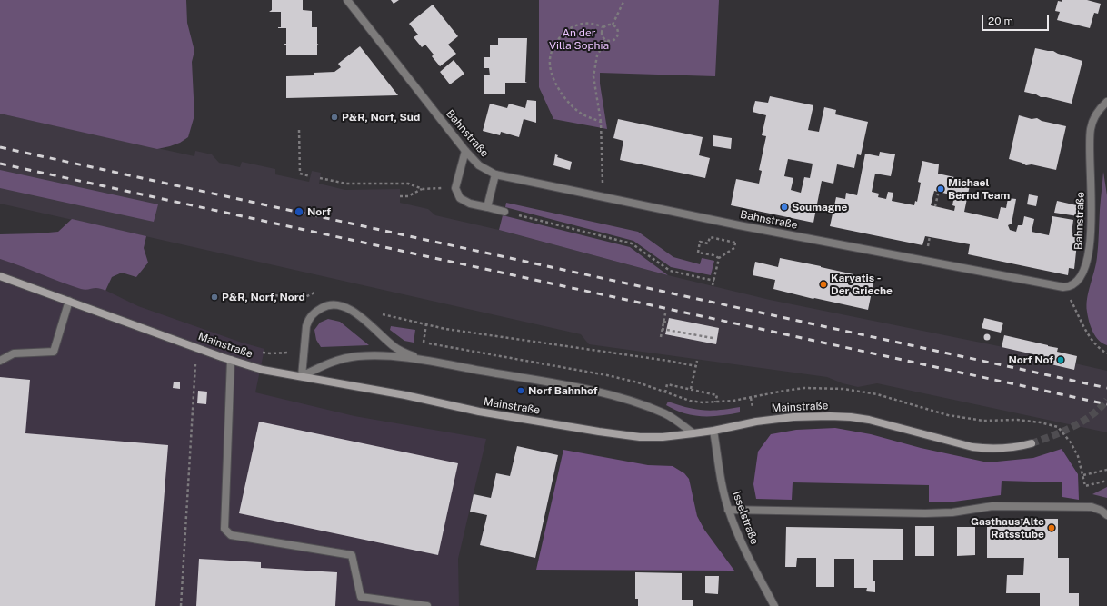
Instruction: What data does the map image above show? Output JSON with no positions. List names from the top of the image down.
{
  "streets": {
    "street": ["Bahnstraße", "Mainstraße", "Isselstraße"]
  },
  "crossings": [
    ["Mainstraße", "Isselstraße"]
  ],
  "parks": ["An der Villa Sophia"],
  "places": [
    "P&R, Norf, Süd",
    "Michael Bernd Team",
    "Soumagne",
    "Norf",
    "Karyatis - Der Grieche",
    "P&R, Norf, Nord",
    "Norf Nof",
    "Norf Bahnhof",
    "Gasthaus Alte Ratsstube"
  ],
  "scale_bar": "20 m"
}
